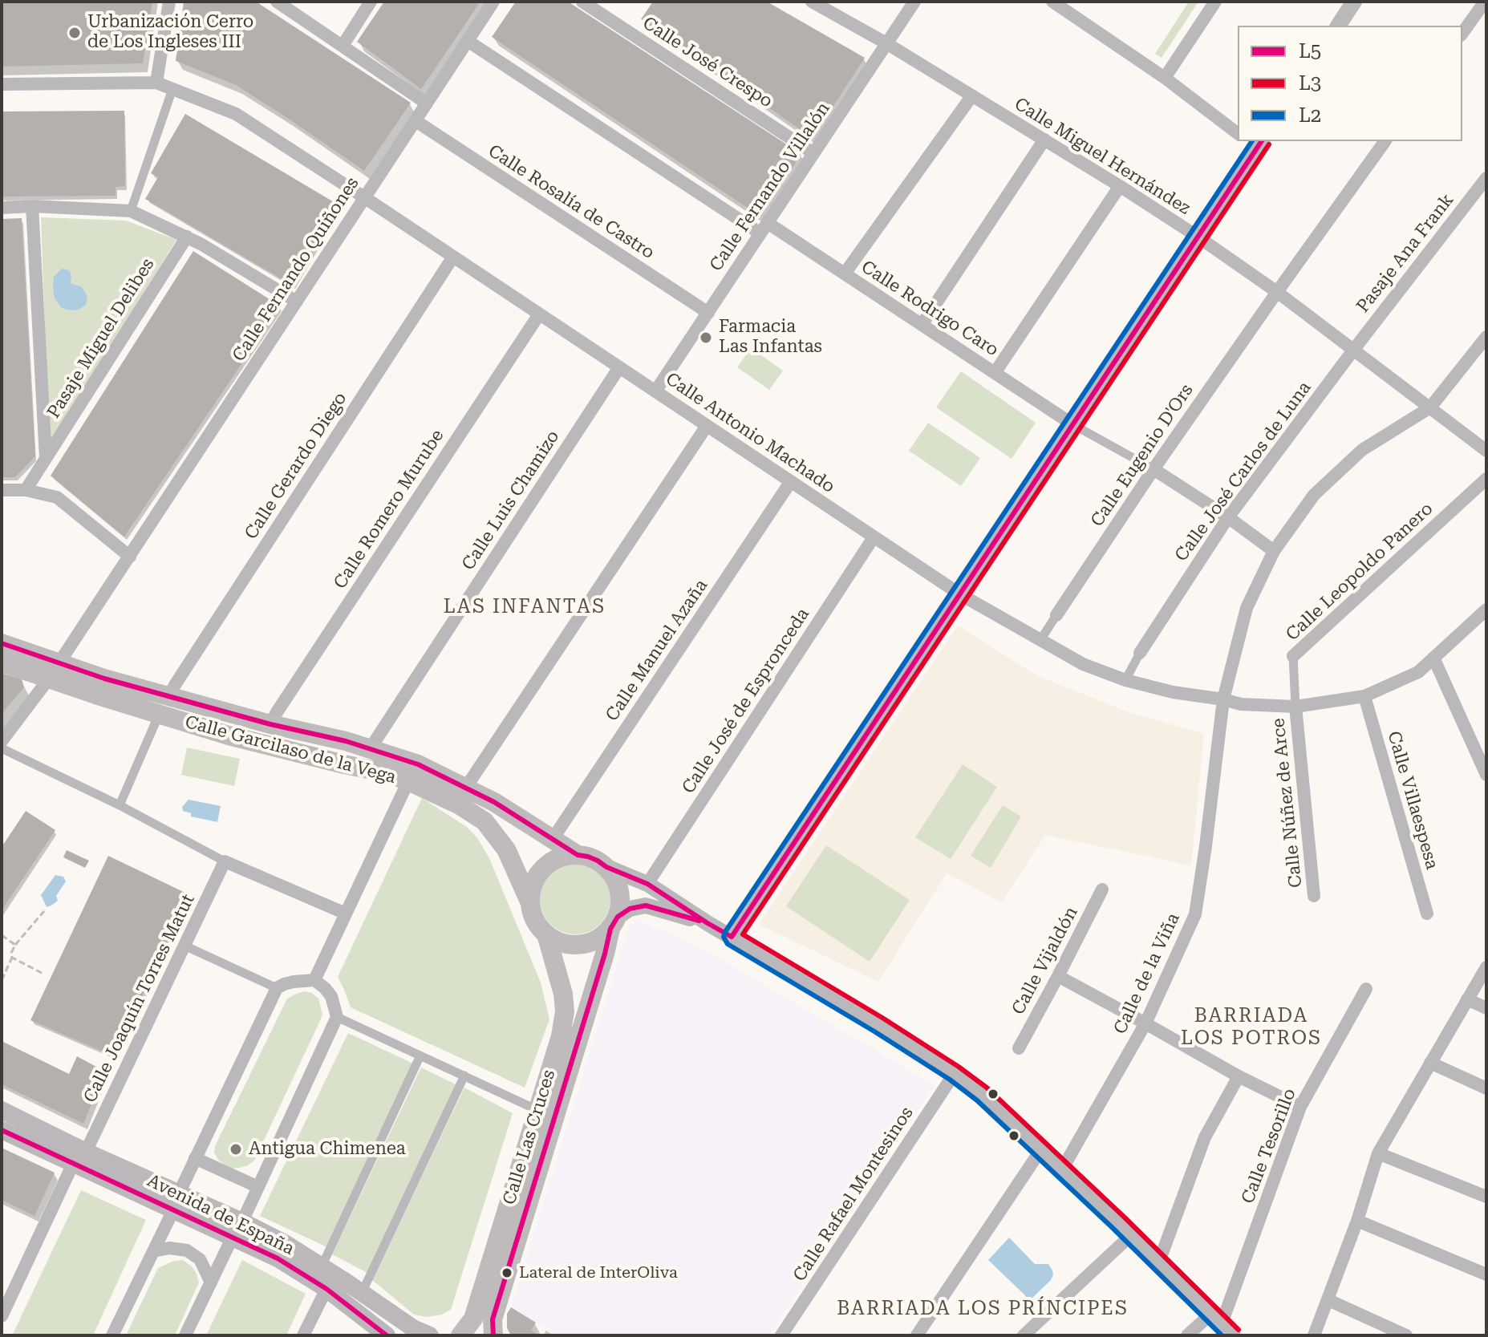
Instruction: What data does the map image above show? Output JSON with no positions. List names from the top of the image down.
{
  "streets": {
    "main road": ["Calle Garcilaso de la Vega", "Calle Las Cruces", "Avenida de España"],
    "street": [
      "Calle José Crespo",
      "Calle Miguel Hernández",
      "Calle Fernando Villalón",
      "Calle Rosalía de Castro",
      "Pasaje Ana Frank",
      "Calle Fernando Quiñones",
      "Calle Rodrigo Caro",
      "Pasaje Miguel Delibes",
      "Calle Antonio Machado",
      "Calle Eugenio D'Ors",
      "Calle Gerardo Diego",
      "Calle José Carlos de Luna",
      "Calle Luis Chamizo",
      "Calle Romero Murube",
      "Calle Leopoldo Panero",
      "Calle Manuel Azaña",
      "Calle José de Espronceda",
      "Calle Villaespesa",
      "Calle Núñez de Arce",
      "Calle Vijaldón",
      "Calle de la Viña",
      "Calle Joaquín Torres Matut",
      "Calle Tesorillo",
      "Calle Rafael Montesinos"
    ]
  },
  "crossings": [
    ["Calle José Crespo", "Calle Fernando Villalón"],
    ["Calle Miguel Hernández", "Calle Fernando Villalón"],
    ["Calle Miguel Hernández", "Pasaje Ana Frank"],
    ["Calle Miguel Hernández", "Calle Eugenio D'Ors"],
    ["Calle Miguel Hernández", "Calle José Carlos de Luna"],
    ["Calle Miguel Hernández", "Calle de la Viña"],
    ["Calle Fernando Villalón", "Calle Rosalía de Castro"],
    ["Calle Fernando Villalón", "Calle Rodrigo Caro"],
    ["Calle Fernando Villalón", "Calle Antonio Machado"],
    ["Calle Rosalía de Castro", "Calle Fernando Quiñones"],
    ["Pasaje Ana Frank", "Calle José Carlos de Luna"],
    ["Calle Fernando Quiñones", "Calle Rodrigo Caro"],
    ["Calle Fernando Quiñones", "Calle Antonio Machado"],
    ["Calle Fernando Quiñones", "Calle Garcilaso de la Vega"],
    ["Calle Antonio Machado", "Calle Eugenio D'Ors"],
    ["Calle Antonio Machado", "Calle Gerardo Diego"],
    ["Calle Antonio Machado", "Calle José Carlos de Luna"],
    ["Calle Antonio Machado", "Calle Luis Chamizo"],
    ["Calle Antonio Machado", "Calle Romero Murube"],
    ["Calle Antonio Machado", "Calle Leopoldo Panero"],
    ["Calle Antonio Machado", "Calle Manuel Azaña"],
    ["Calle Antonio Machado", "Calle José de Espronceda"],
    ["Calle Antonio Machado", "Calle Villaespesa"],
    ["Calle Antonio Machado", "Calle Núñez de Arce"],
    ["Calle Antonio Machado", "Calle de la Viña"],
    ["Calle Gerardo Diego", "Calle Garcilaso de la Vega"],
    ["Calle Luis Chamizo", "Calle Garcilaso de la Vega"],
    ["Calle Romero Murube", "Calle Garcilaso de la Vega"],
    ["Calle Leopoldo Panero", "Calle Núñez de Arce"],
    ["Calle Manuel Azaña", "Calle Garcilaso de la Vega"],
    ["Calle Garcilaso de la Vega", "Calle Las Cruces"],
    ["Calle Joaquín Torres Matut", "Avenida de España"]
  ],
  "districts": ["LAS INFANTAS", "BARRIADA LOS POTROS", "BARRIADA LOS PRÍNCIPES"],
  "places": [
    "Urbanización Cerro de Los Ingleses III",
    "Farmacia Las Infantas",
    "Antigua Chimenea",
    "Lateral de InterOliva"
  ],
  "lines": ["transit line L5", "transit line L2", "transit line L3"],
  "legend": ["L5", "L3", "L2"]
}
